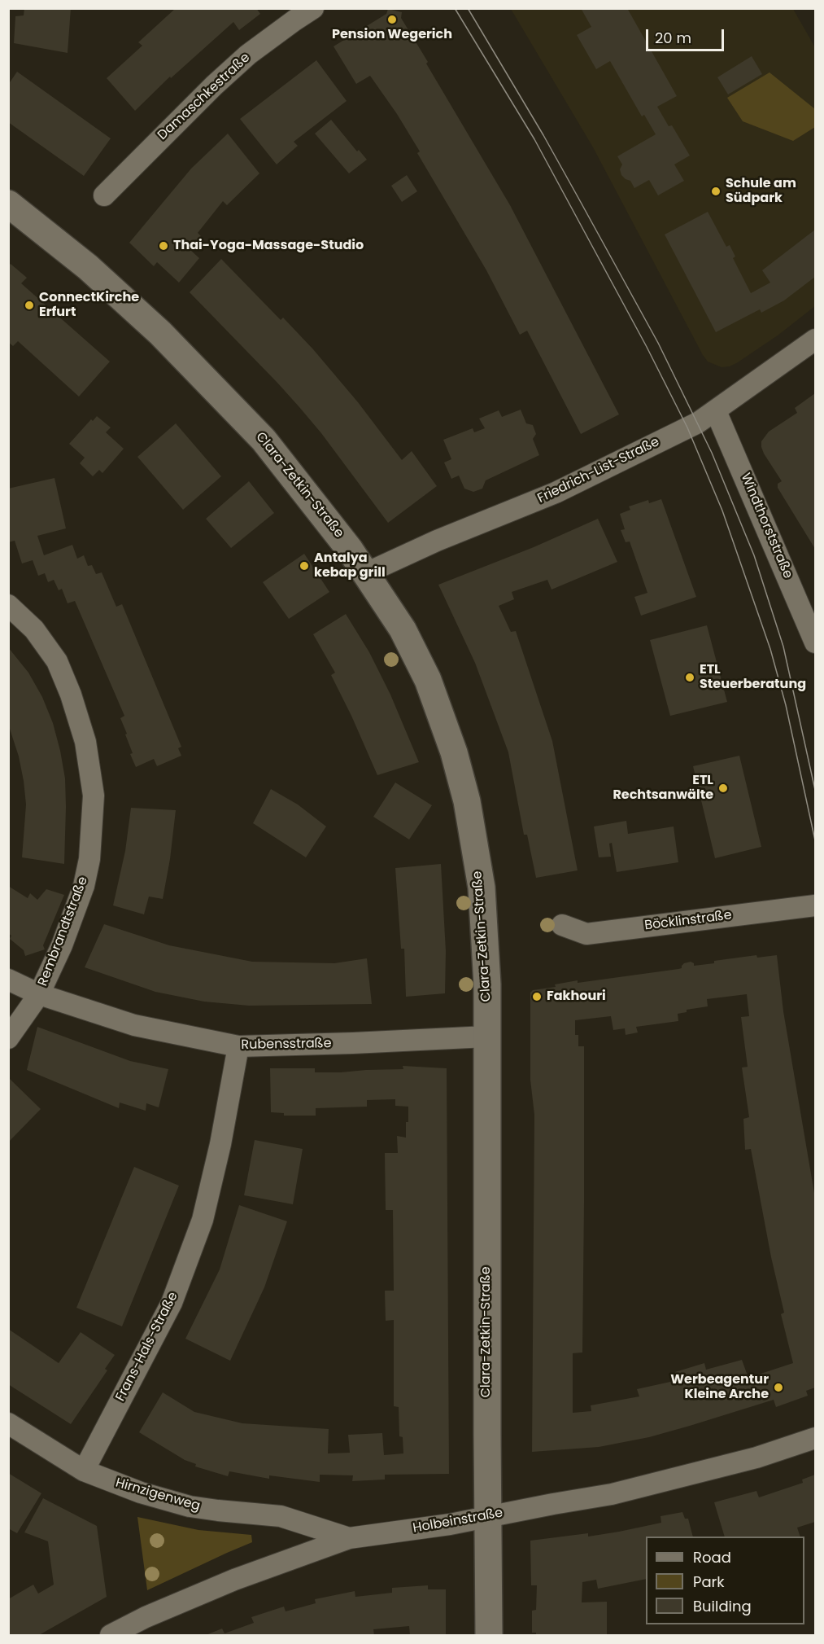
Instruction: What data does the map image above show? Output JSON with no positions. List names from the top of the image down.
{
  "streets": {
    "main road": ["Clara-Zetkin-Straße"],
    "street": [
      "Damaschkestraße",
      "Friedrich-List-Straße",
      "Windthorststraße",
      "Böcklinstraße",
      "Rembrandtstraße",
      "Rubensstraße",
      "Frans-Hals-Straße",
      "Hirnzigenweg",
      "Holbeinstraße"
    ]
  },
  "crossings": [
    ["Friedrich-List-Straße", "Clara-Zetkin-Straße"],
    ["Friedrich-List-Straße", "Windthorststraße"],
    ["Clara-Zetkin-Straße", "Rubensstraße"],
    ["Clara-Zetkin-Straße", "Holbeinstraße"],
    ["Rembrandtstraße", "Rubensstraße"],
    ["Rubensstraße", "Frans-Hals-Straße"],
    ["Frans-Hals-Straße", "Hirnzigenweg"],
    ["Hirnzigenweg", "Holbeinstraße"]
  ],
  "places": [
    "Pension Wegerich",
    "Schule am Südpark",
    "Thai-Yoga-Massage-Studio",
    "ConnectKirche Erfurt",
    "Antalya kebap grill",
    "ETL Steuerberatung",
    "ETL Rechtsanwälte",
    "Fakhouri",
    "Werbeagentur Kleine Arche"
  ],
  "legend": ["Road", "Park", "Building"],
  "scale_bar": "20 m"
}
